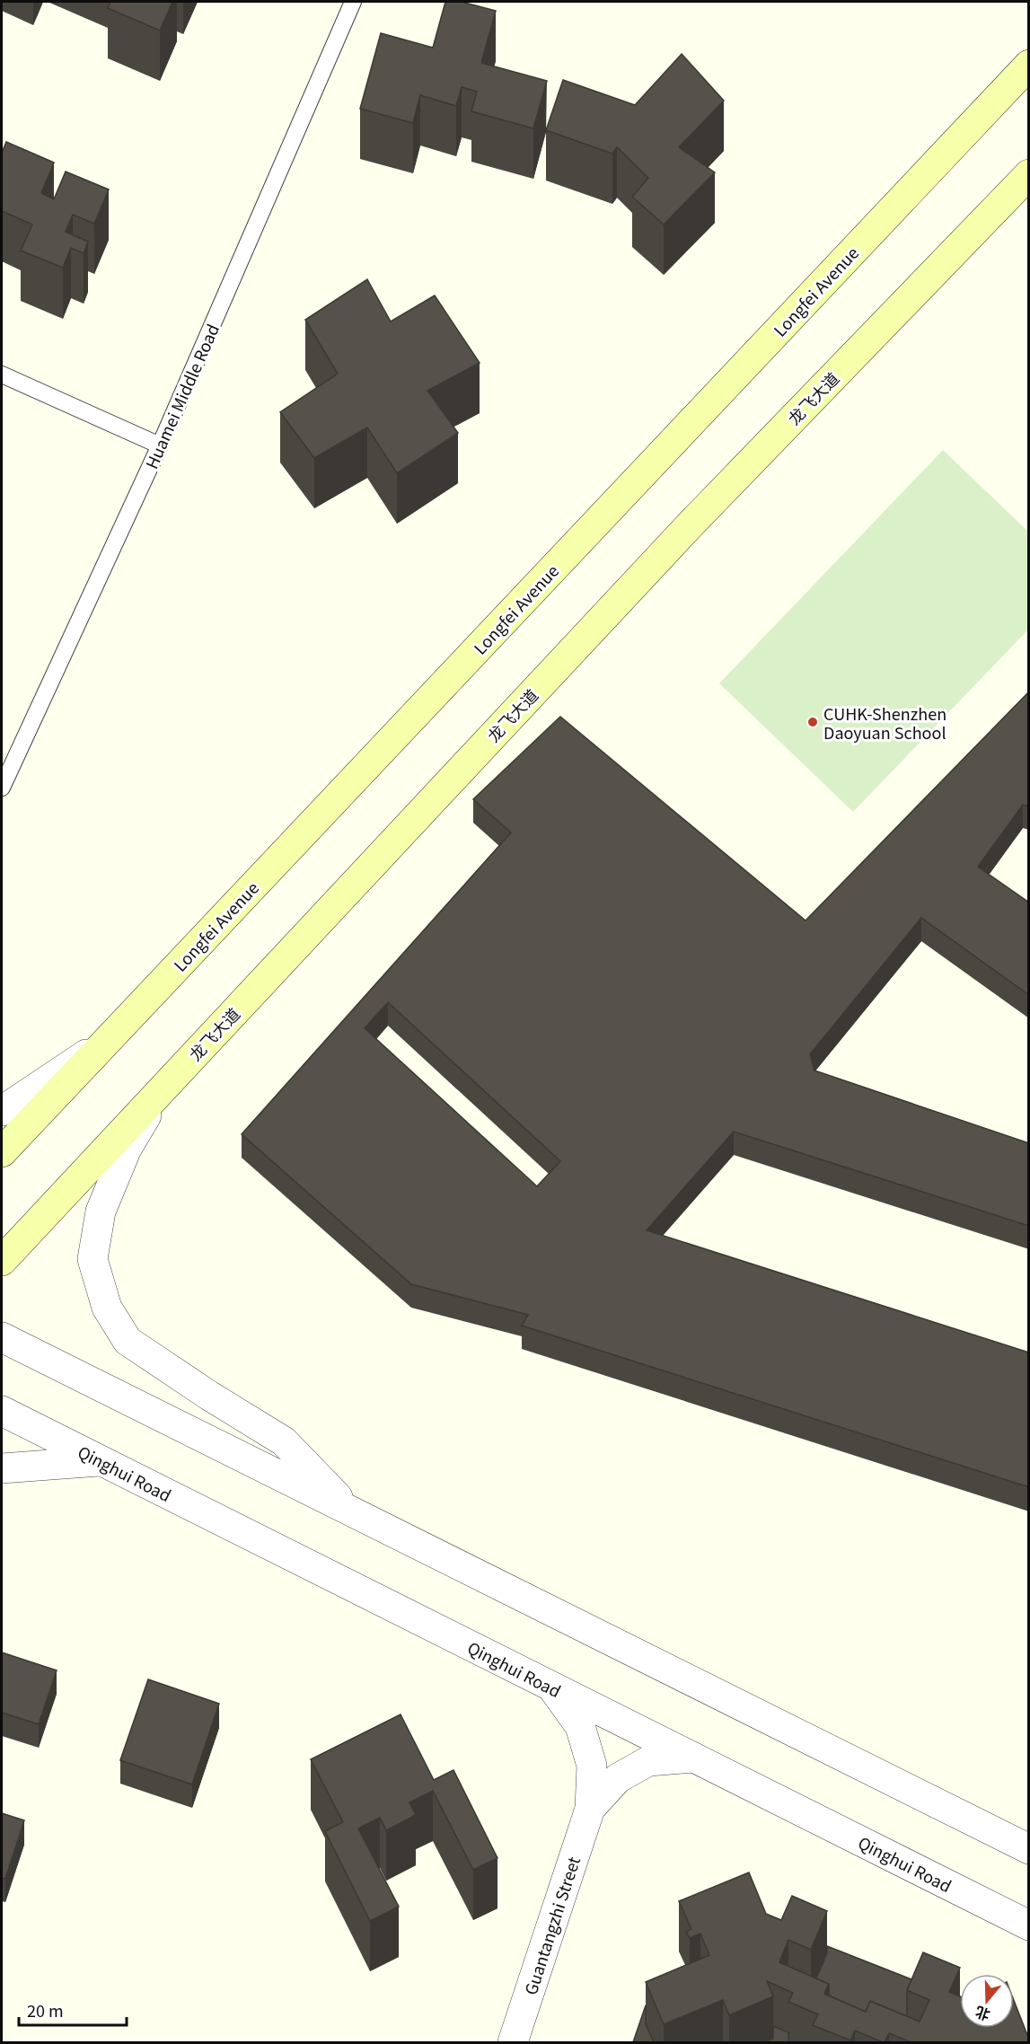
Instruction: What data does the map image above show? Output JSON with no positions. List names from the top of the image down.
{
  "streets": {
    "main road": ["Longfei Avenue", "龙飞大道"],
    "street": ["Qinghui Road", "Guantangzhi Street"],
    "lane": ["Huamei Middle Road"]
  },
  "crossings": [
    ["Qinghui Road", "Guantangzhi Street"]
  ],
  "places": ["CUHK-Shenzhen Daoyuan School"],
  "scale_bar": "20 m",
  "north": "bottom"
}
